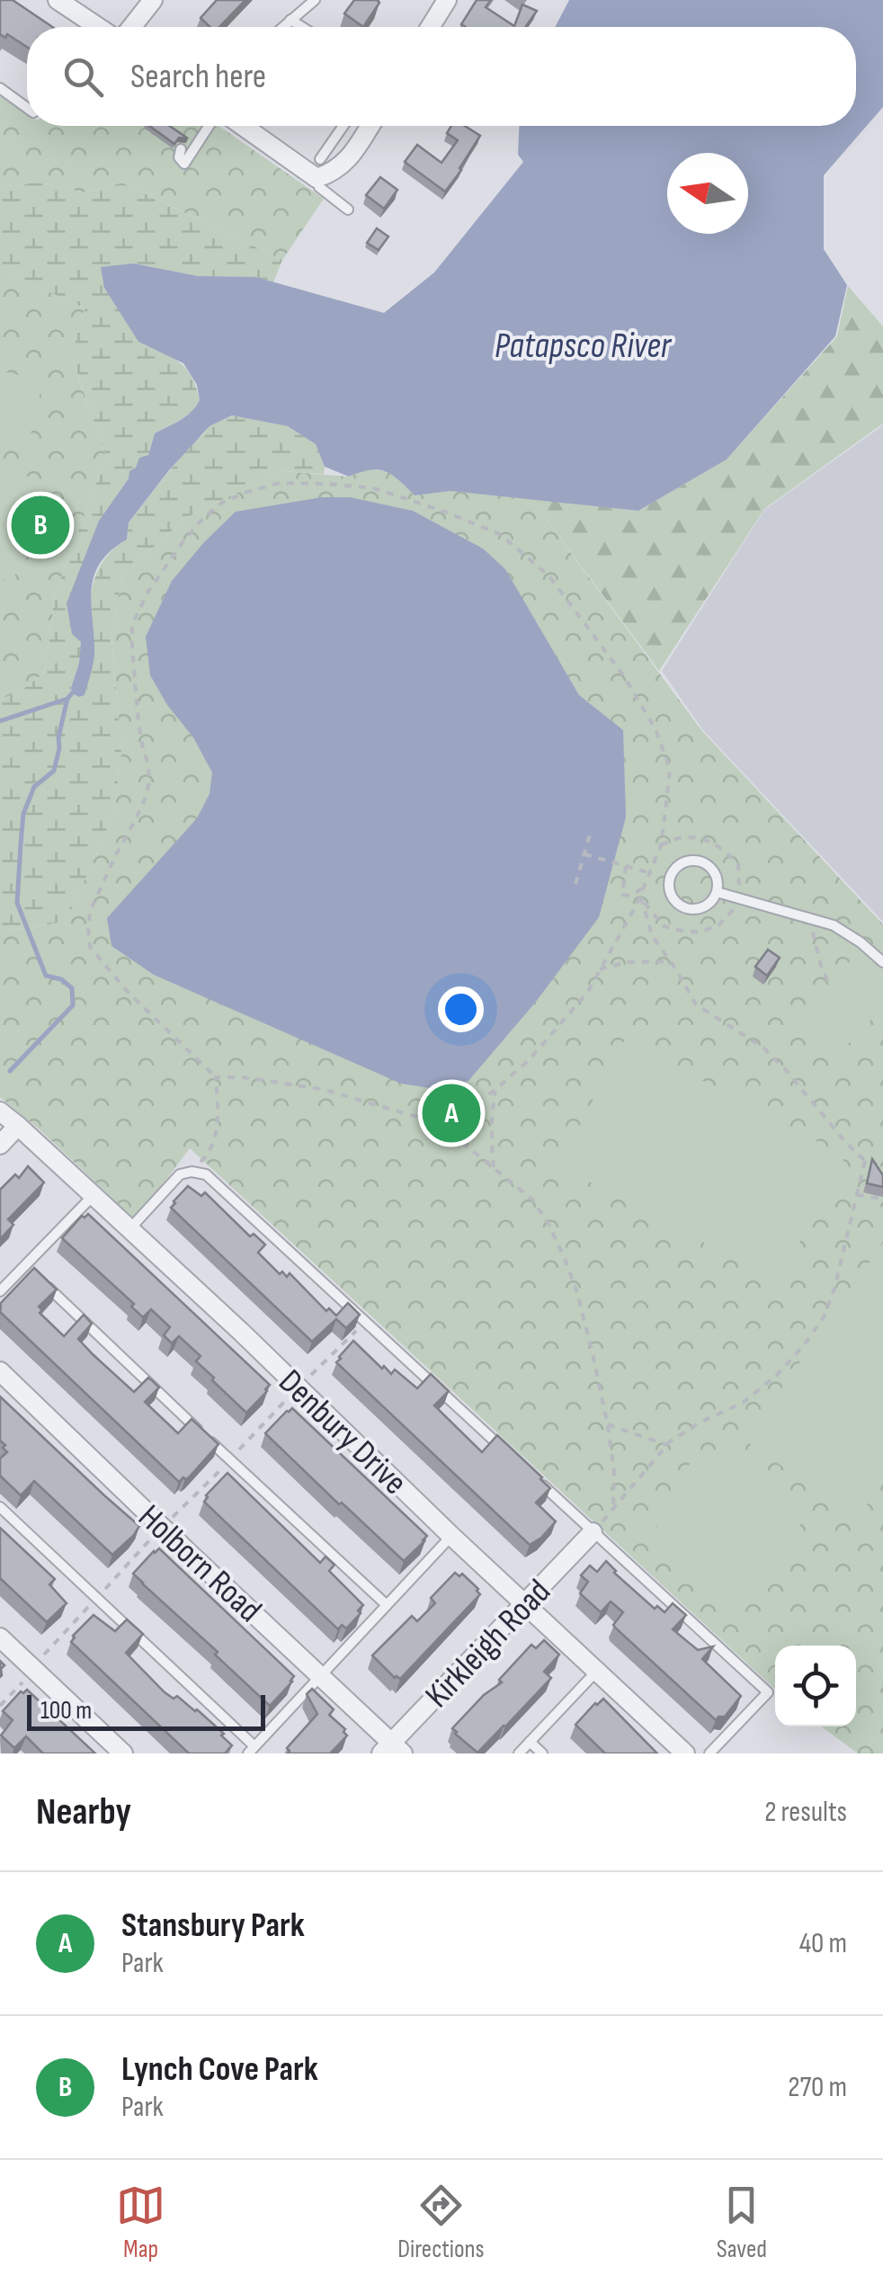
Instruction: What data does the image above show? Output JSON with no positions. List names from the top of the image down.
{
  "streets": {
    "street": ["Denbury Drive", "Holborn Road", "Kirkleigh Road"]
  },
  "crossings": [
    ["Denbury Drive", "Kirkleigh Road"],
    ["Holborn Road", "Kirkleigh Road"]
  ],
  "water": ["Patapsco River"],
  "scale_bar": "100 m",
  "north": "left",
  "page": {
    "search": "Search here",
    "pins": ["B", "A"],
    "scale": "100 m",
    "heading": ["Nearby", "2 results"],
    "list": [
      {
        "mark": "A",
        "name": "Stansbury Park",
        "note": "Park",
        "value": "40 m"
      },
      {
        "mark": "B",
        "name": "Lynch Cove Park",
        "note": "Park",
        "value": "270 m"
      }
    ],
    "nav": ["Map", "Directions", "Saved"]
  }
}
